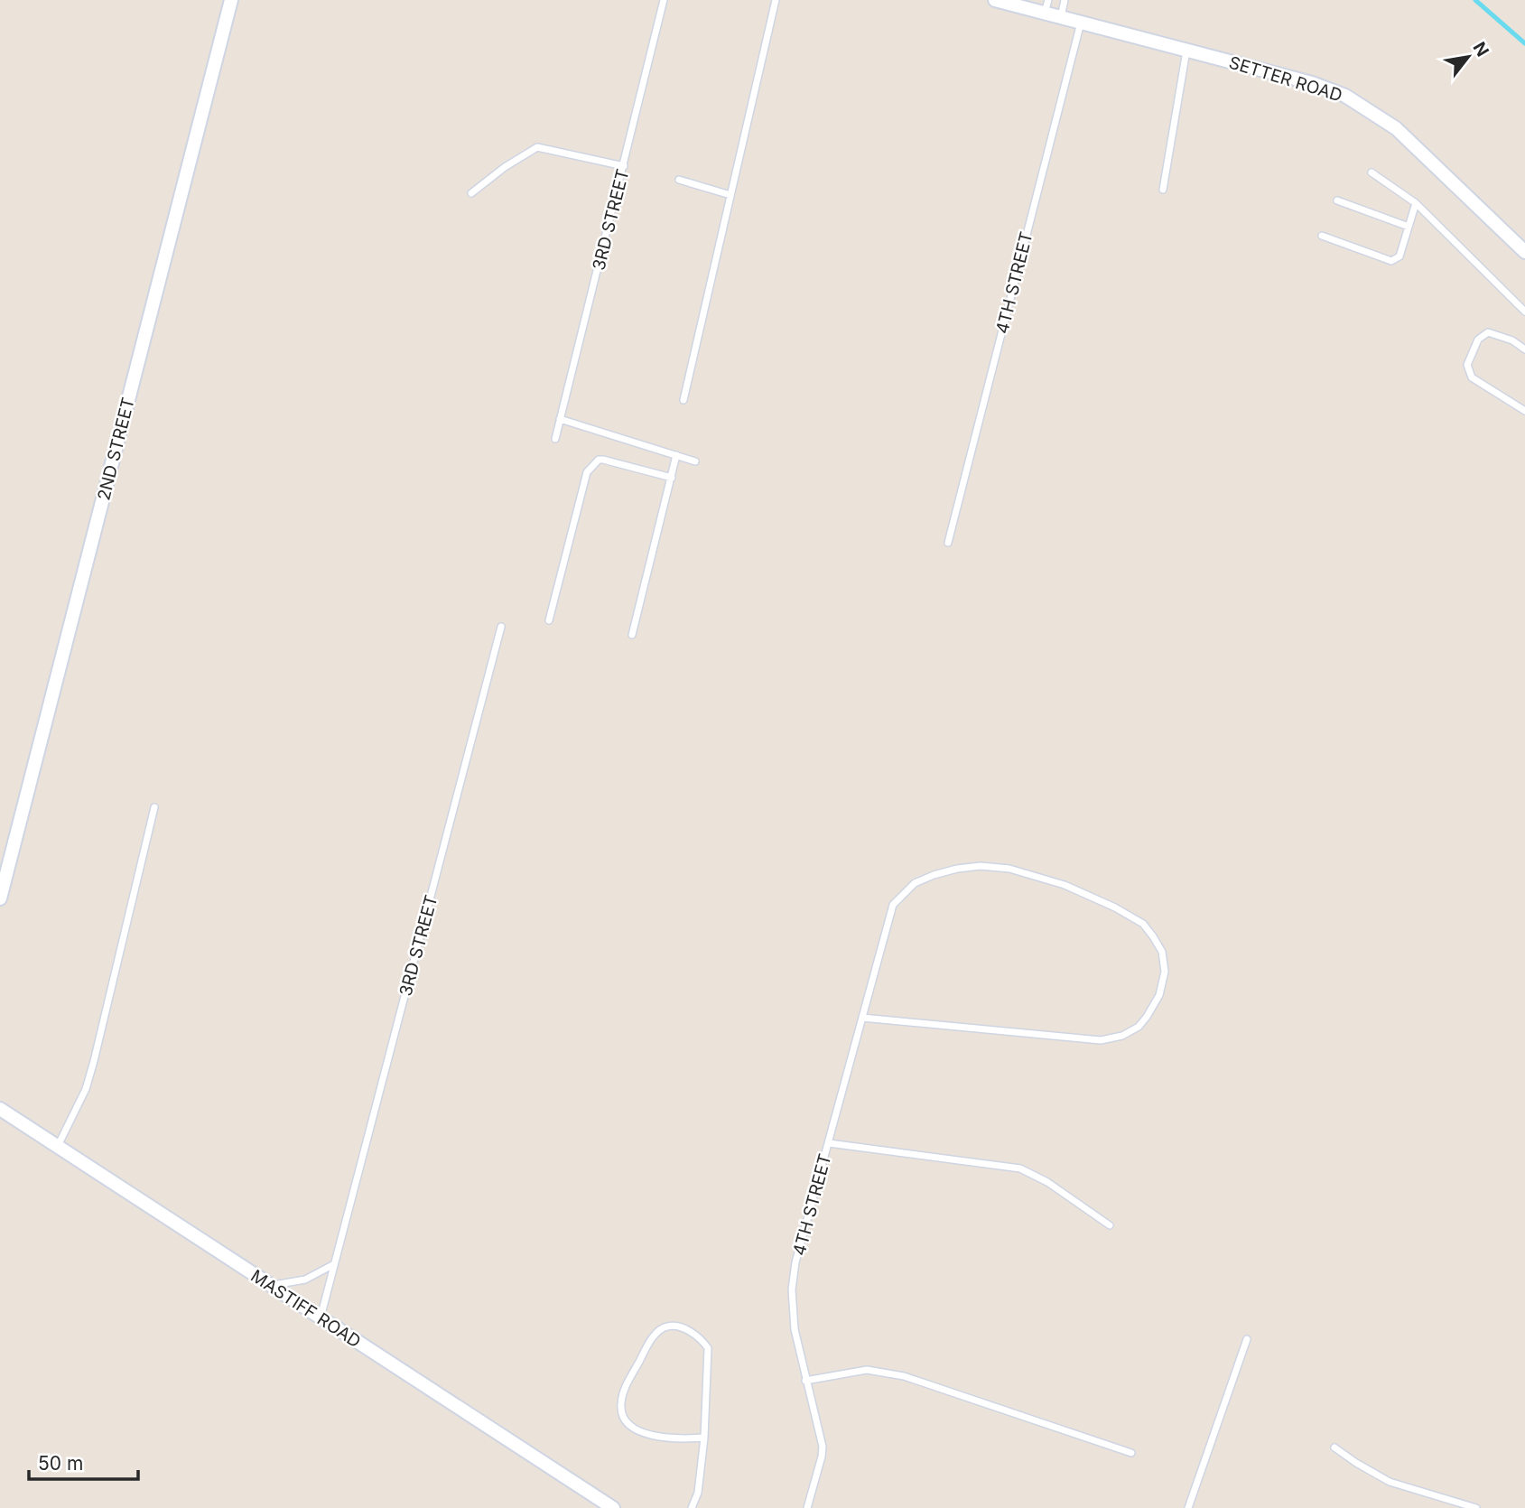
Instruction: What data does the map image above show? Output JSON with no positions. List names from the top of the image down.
{
  "streets": {
    "street": ["SETTER ROAD", "2ND STREET", "MASTIFF ROAD"],
    "lane": ["3RD STREET", "4TH STREET"]
  },
  "crossings": [
    ["SETTER ROAD", "4TH STREET"],
    ["3RD STREET", "MASTIFF ROAD"]
  ],
  "scale_bar": "50 m",
  "north": "top right"
}
